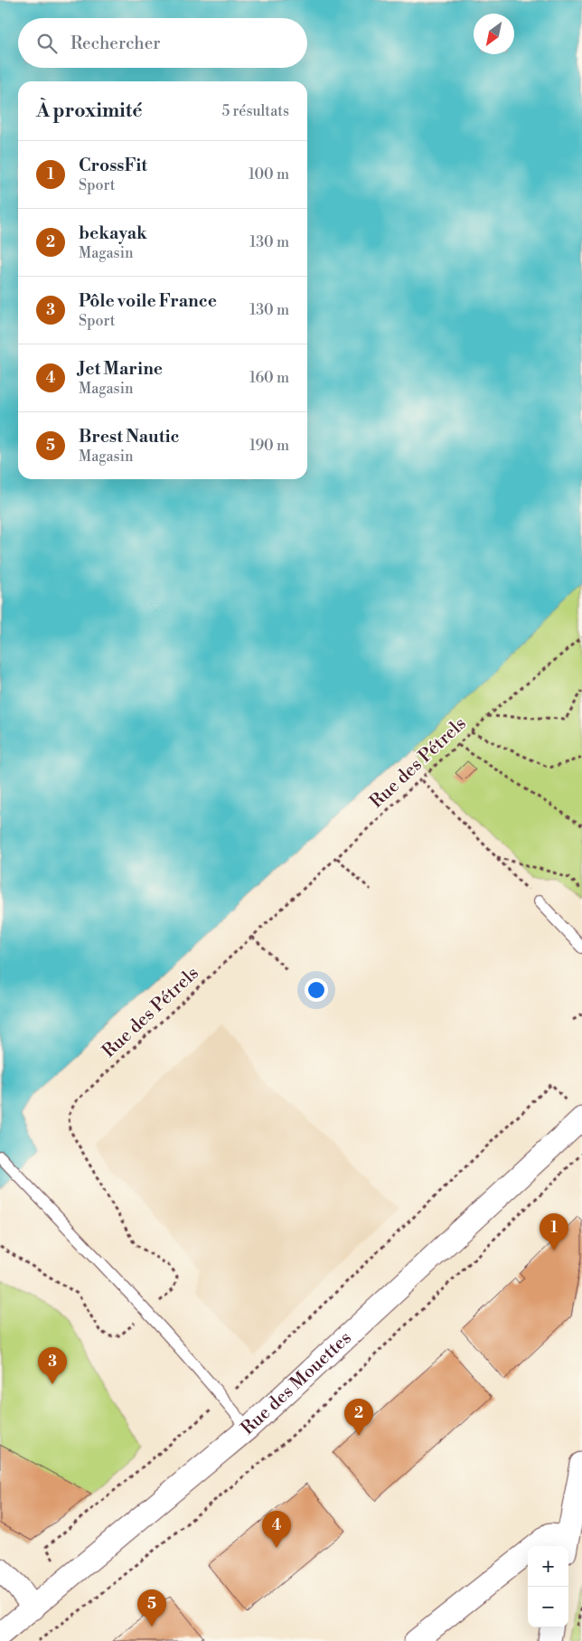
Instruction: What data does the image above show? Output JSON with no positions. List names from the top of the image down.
{
  "streets": {
    "street": ["Rue des Mouettes"],
    "path": ["Rue des Pétrels"]
  },
  "north": "bottom left",
  "page": {
    "search": "Rechercher",
    "heading": ["À proximité", "5 résultats"],
    "list": [
      {
        "mark": "1",
        "name": "CrossFit",
        "note": "Sport",
        "value": "100 m"
      },
      {
        "mark": "2",
        "name": "bekayak",
        "note": "Magasin",
        "value": "130 m"
      },
      {
        "mark": "3",
        "name": "Pôle voile France",
        "note": "Sport",
        "value": "130 m"
      },
      {
        "mark": "4",
        "name": "Jet Marine",
        "note": "Magasin",
        "value": "160 m"
      },
      {
        "mark": "5",
        "name": "Brest Nautic",
        "note": "Magasin",
        "value": "190 m"
      }
    ],
    "pins": [
      "1",
      "3",
      "2",
      "4",
      "5"
    ],
    "map_buttons": ["+", "−"]
  }
}
